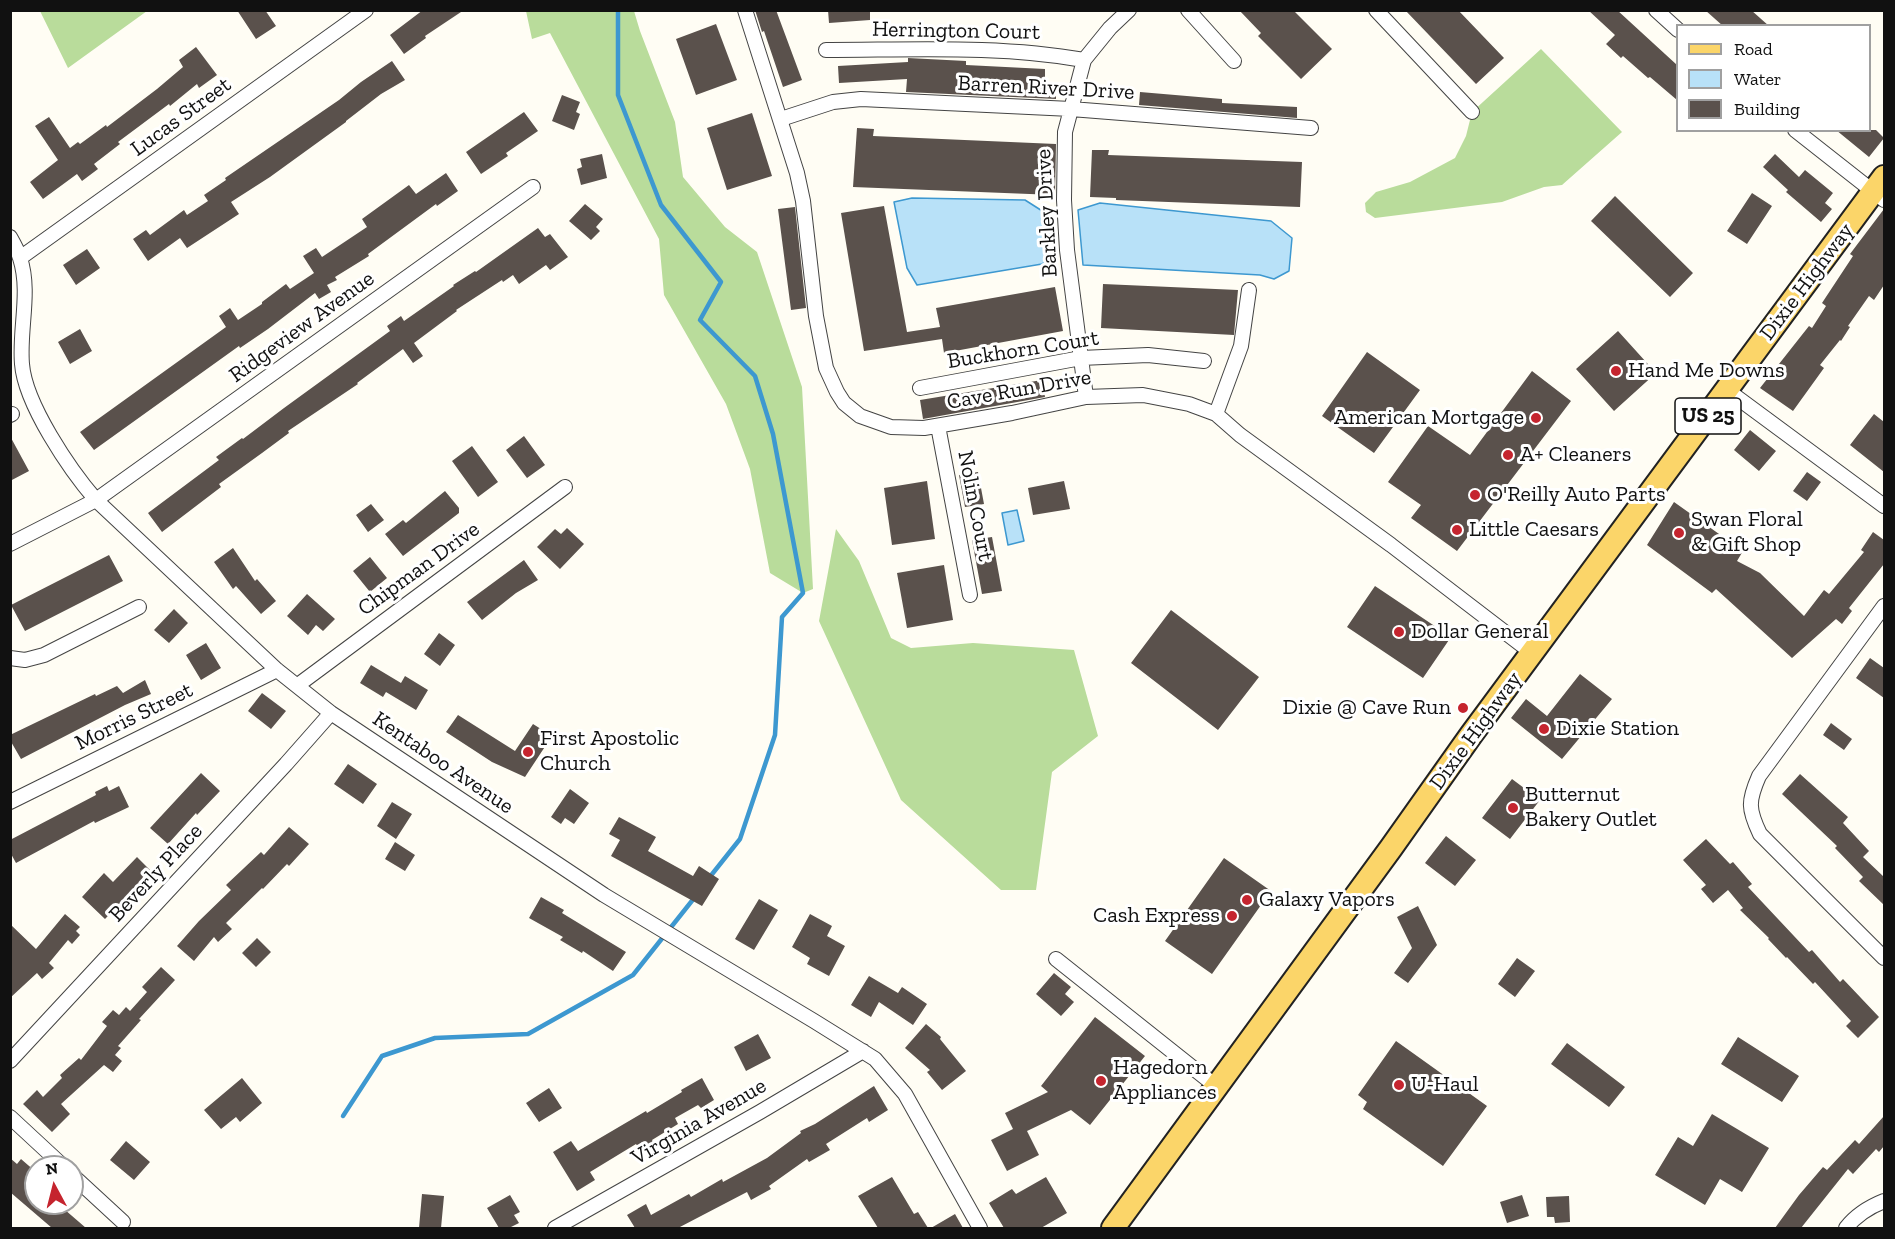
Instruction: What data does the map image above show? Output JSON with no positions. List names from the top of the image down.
{
  "streets": {
    "main road": ["Dixie Highway", "US 25"],
    "street": [
      "Herrington Court",
      "Barren River Drive",
      "Lucas Street",
      "Barkley Drive",
      "Ridgeview Avenue",
      "Buckhorn Court",
      "Cave Run Drive",
      "Nolin Court",
      "Chipman Drive",
      "Morris Street",
      "Kentaboo Avenue",
      "Beverly Place",
      "Virginia Avenue"
    ]
  },
  "crossings": [
    ["Herrington Court", "Barkley Drive"],
    ["Barren River Drive", "Barkley Drive"],
    ["Barren River Drive", "Cave Run Drive"],
    ["Lucas Street", "Kentaboo Avenue"],
    ["Barkley Drive", "Buckhorn Court"],
    ["Barkley Drive", "Cave Run Drive"],
    ["Dixie Highway", "Cave Run Drive"],
    ["Ridgeview Avenue", "Kentaboo Avenue"],
    ["Cave Run Drive", "Nolin Court"],
    ["Chipman Drive", "Kentaboo Avenue"],
    ["Morris Street", "Kentaboo Avenue"],
    ["Kentaboo Avenue", "Beverly Place"],
    ["Kentaboo Avenue", "Virginia Avenue"]
  ],
  "places": [
    "Hand Me Downs",
    "American Mortgage",
    "A+ Cleaners",
    "O'Reilly Auto Parts",
    "Little Caesars",
    "Swan Floral & Gift Shop",
    "Dollar General",
    "Dixie @ Cave Run",
    "Dixie Station",
    "First Apostolic Church",
    "Butternut Bakery Outlet",
    "Galaxy Vapors",
    "Cash Express",
    "Hagedorn Appliances",
    "U-Haul"
  ],
  "legend": ["Road", "Water", "Building"],
  "north": "top"
}
